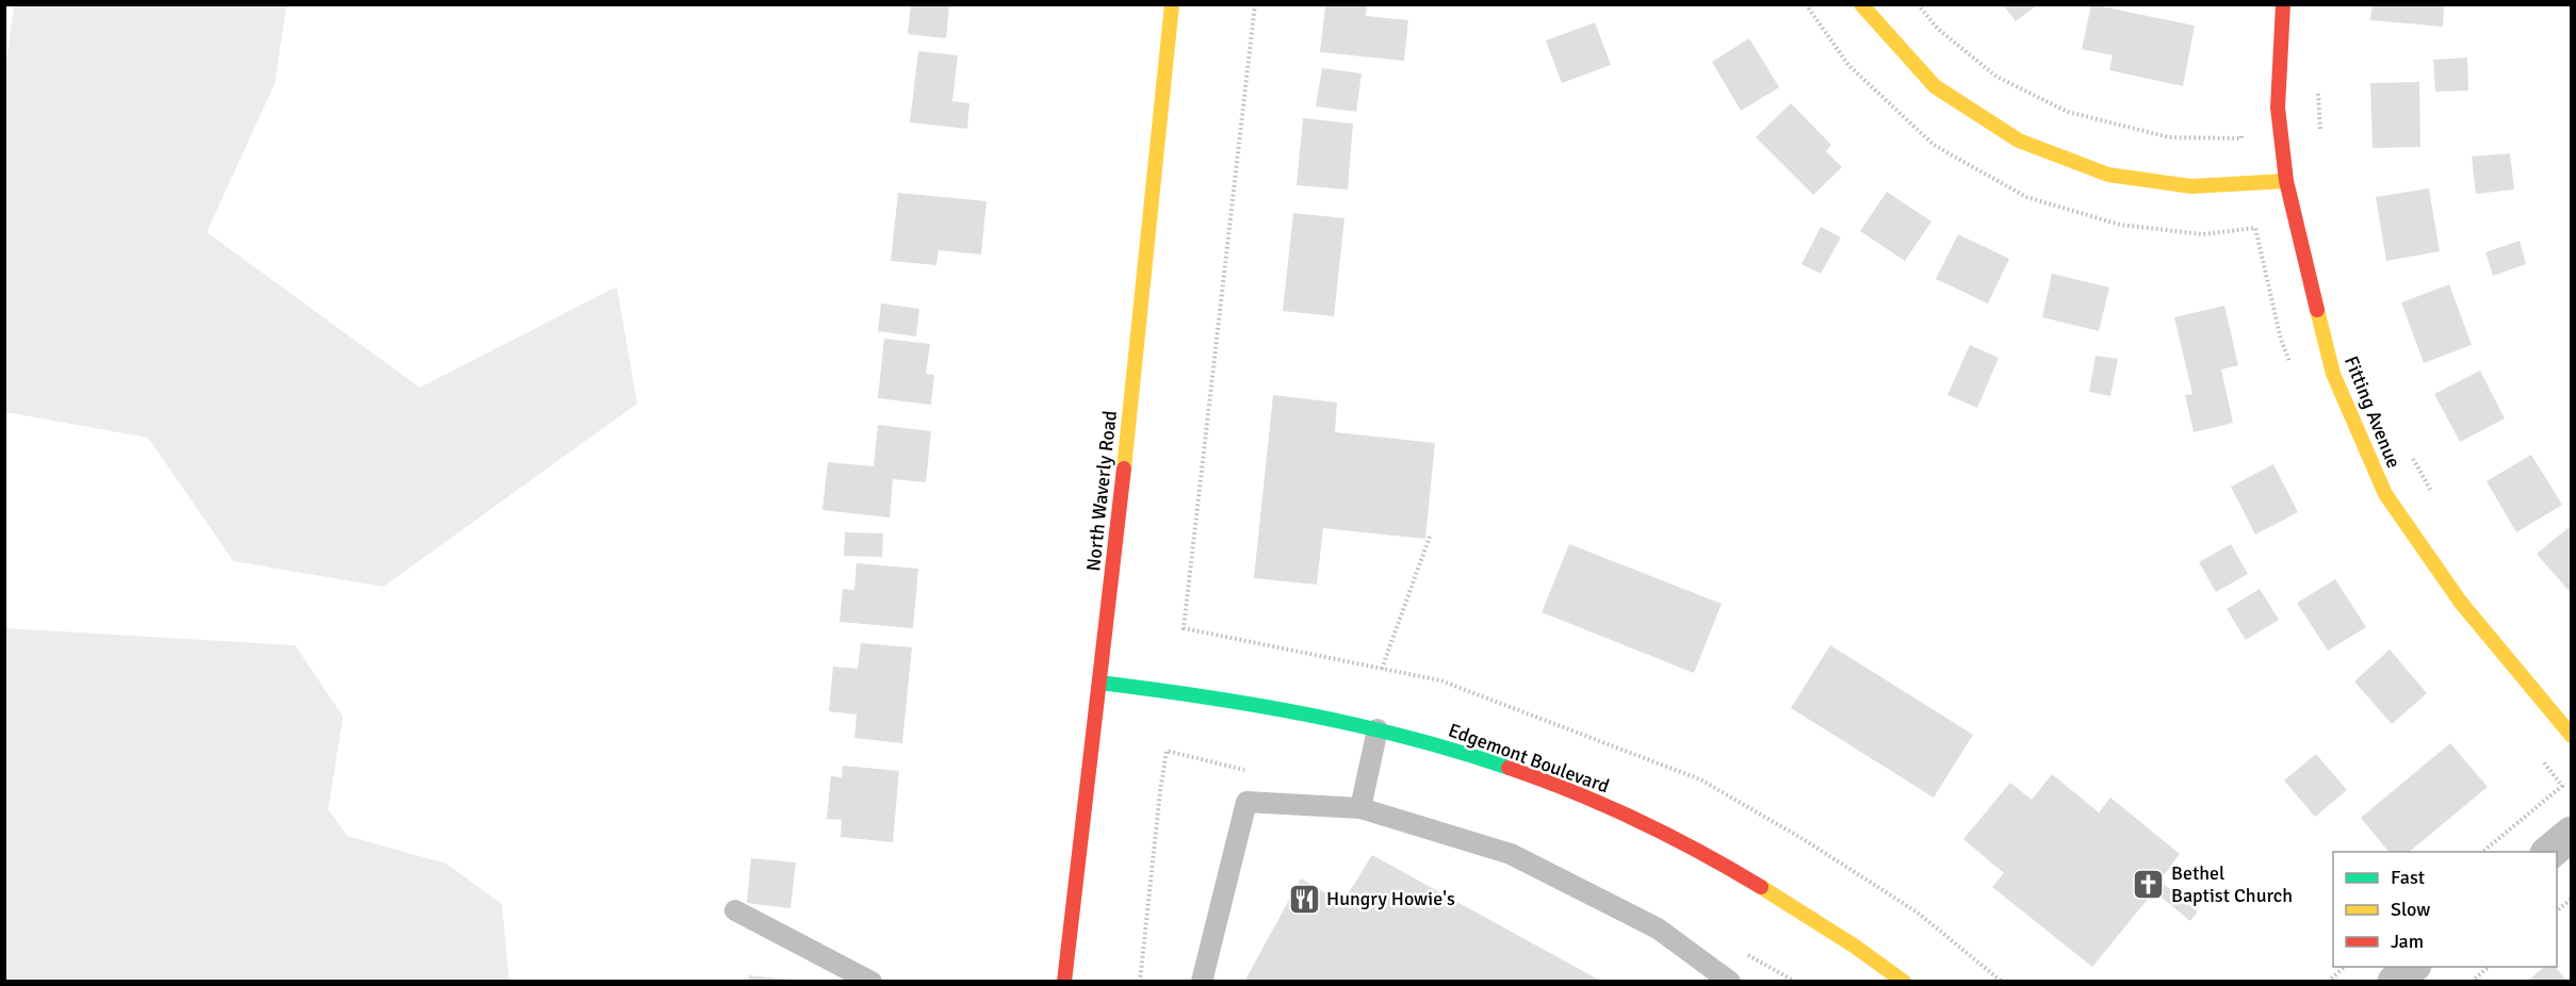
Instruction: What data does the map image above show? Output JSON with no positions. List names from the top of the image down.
{
  "streets": {
    "street": ["Fitting Avenue", "North Waverly Road", "Edgemont Boulevard"]
  },
  "crossings": [
    ["North Waverly Road", "Edgemont Boulevard"]
  ],
  "places": {
    "church": ["Bethel Baptist Church"],
    "restaurant": ["Hungry Howie's"]
  },
  "legend": ["Fast", "Slow", "Jam"]
}
